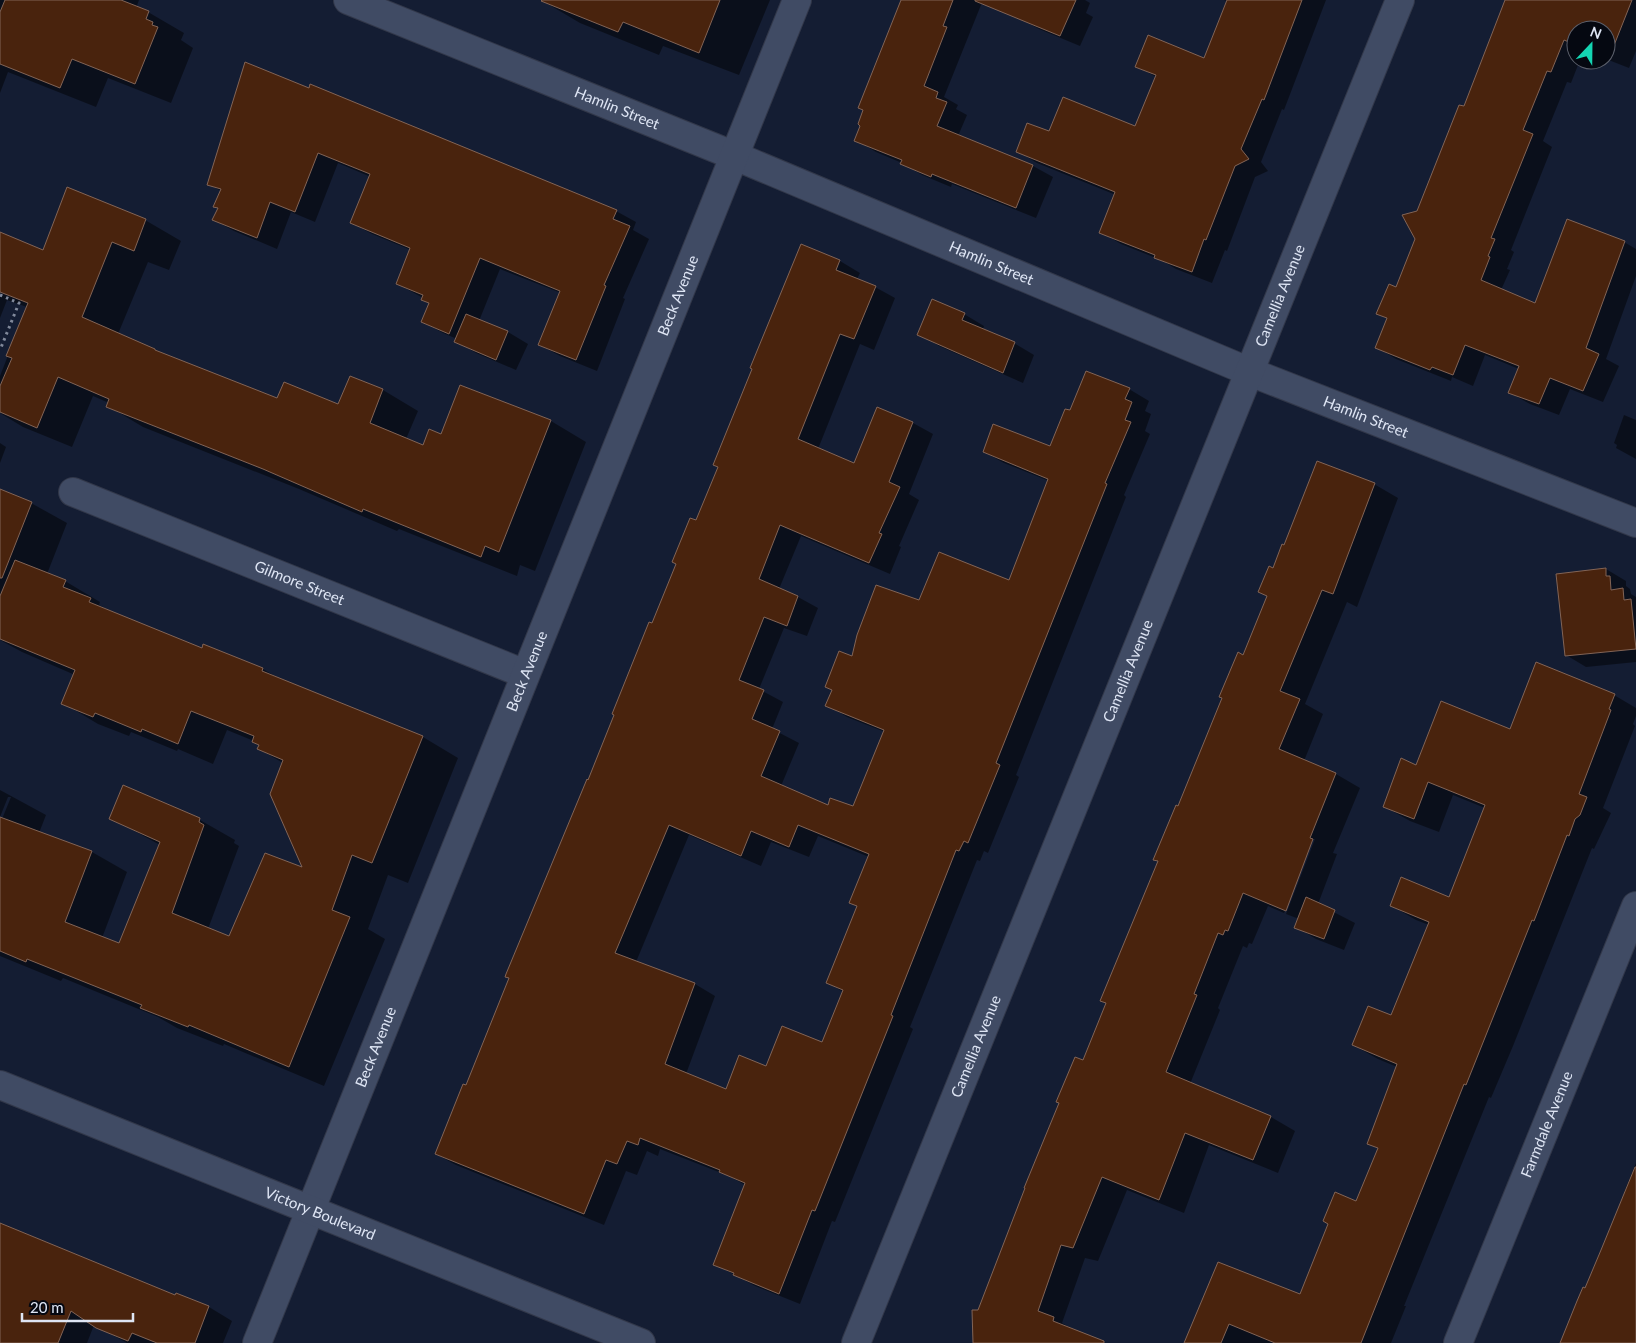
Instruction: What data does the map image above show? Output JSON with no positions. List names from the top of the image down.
{
  "streets": {
    "street": [
      "Hamlin Street",
      "Beck Avenue",
      "Camellia Avenue",
      "Gilmore Street",
      "Farmdale Avenue",
      "Victory Boulevard"
    ]
  },
  "crossings": [
    ["Hamlin Street", "Beck Avenue"],
    ["Hamlin Street", "Camellia Avenue"],
    ["Beck Avenue", "Gilmore Street"],
    ["Beck Avenue", "Victory Boulevard"]
  ],
  "scale_bar": "20 m",
  "north": "top"
}
